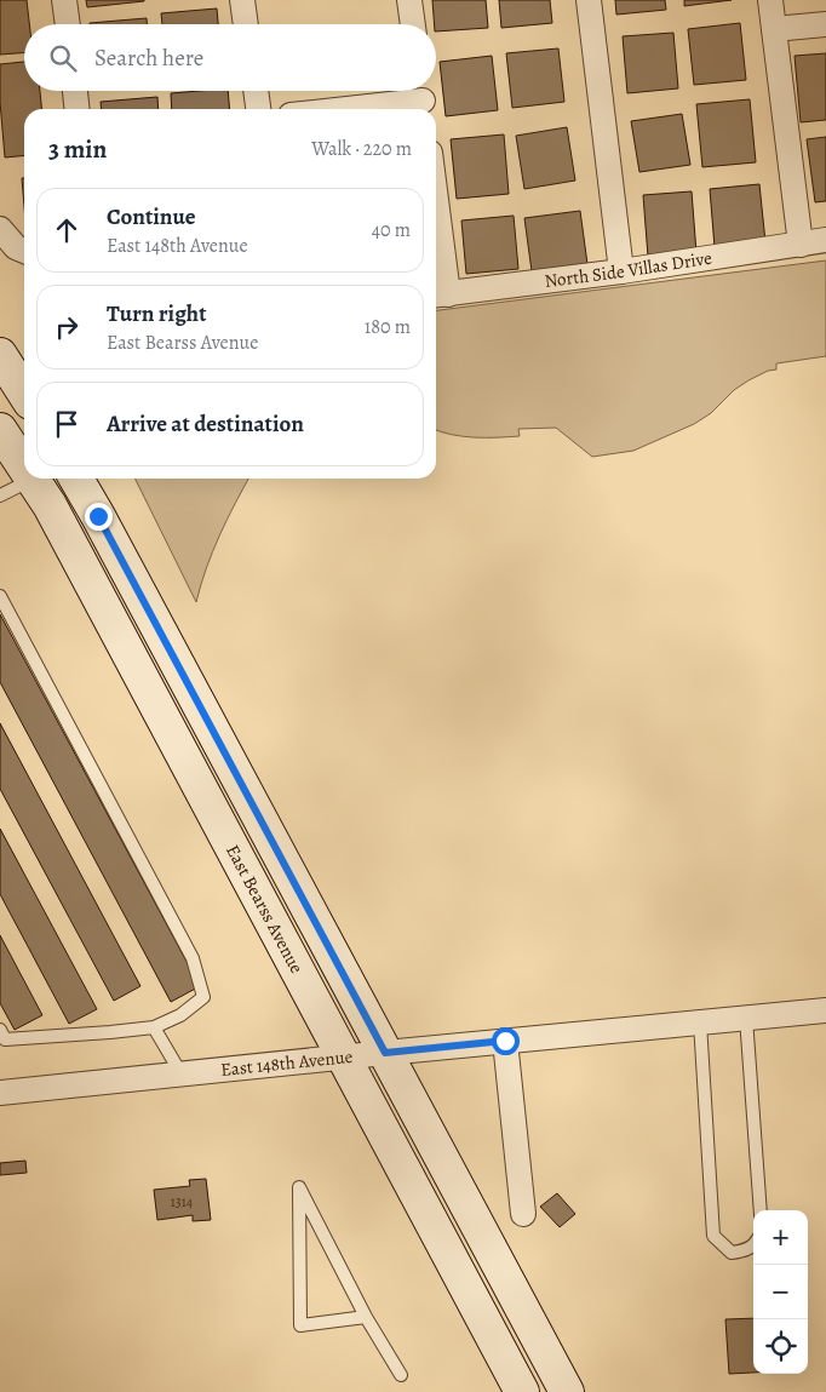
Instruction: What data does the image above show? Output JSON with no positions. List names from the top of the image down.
{
  "streets": {
    "main road": ["East Bearss Avenue"],
    "street": ["North Side Villas Drive", "East 148th Avenue"]
  },
  "crossings": [
    ["East Bearss Avenue", "East 148th Avenue"]
  ],
  "house_numbers": ["1314"],
  "page": {
    "search": "Search here",
    "heading": ["3 min", "Walk · 220 m"],
    "list": [
      ["Continue", "East 148th Avenue", "40 m"],
      ["Turn right", "East Bearss Avenue", "180 m"],
      "Arrive at destination"
    ],
    "map_buttons": ["+", "−"]
  }
}
